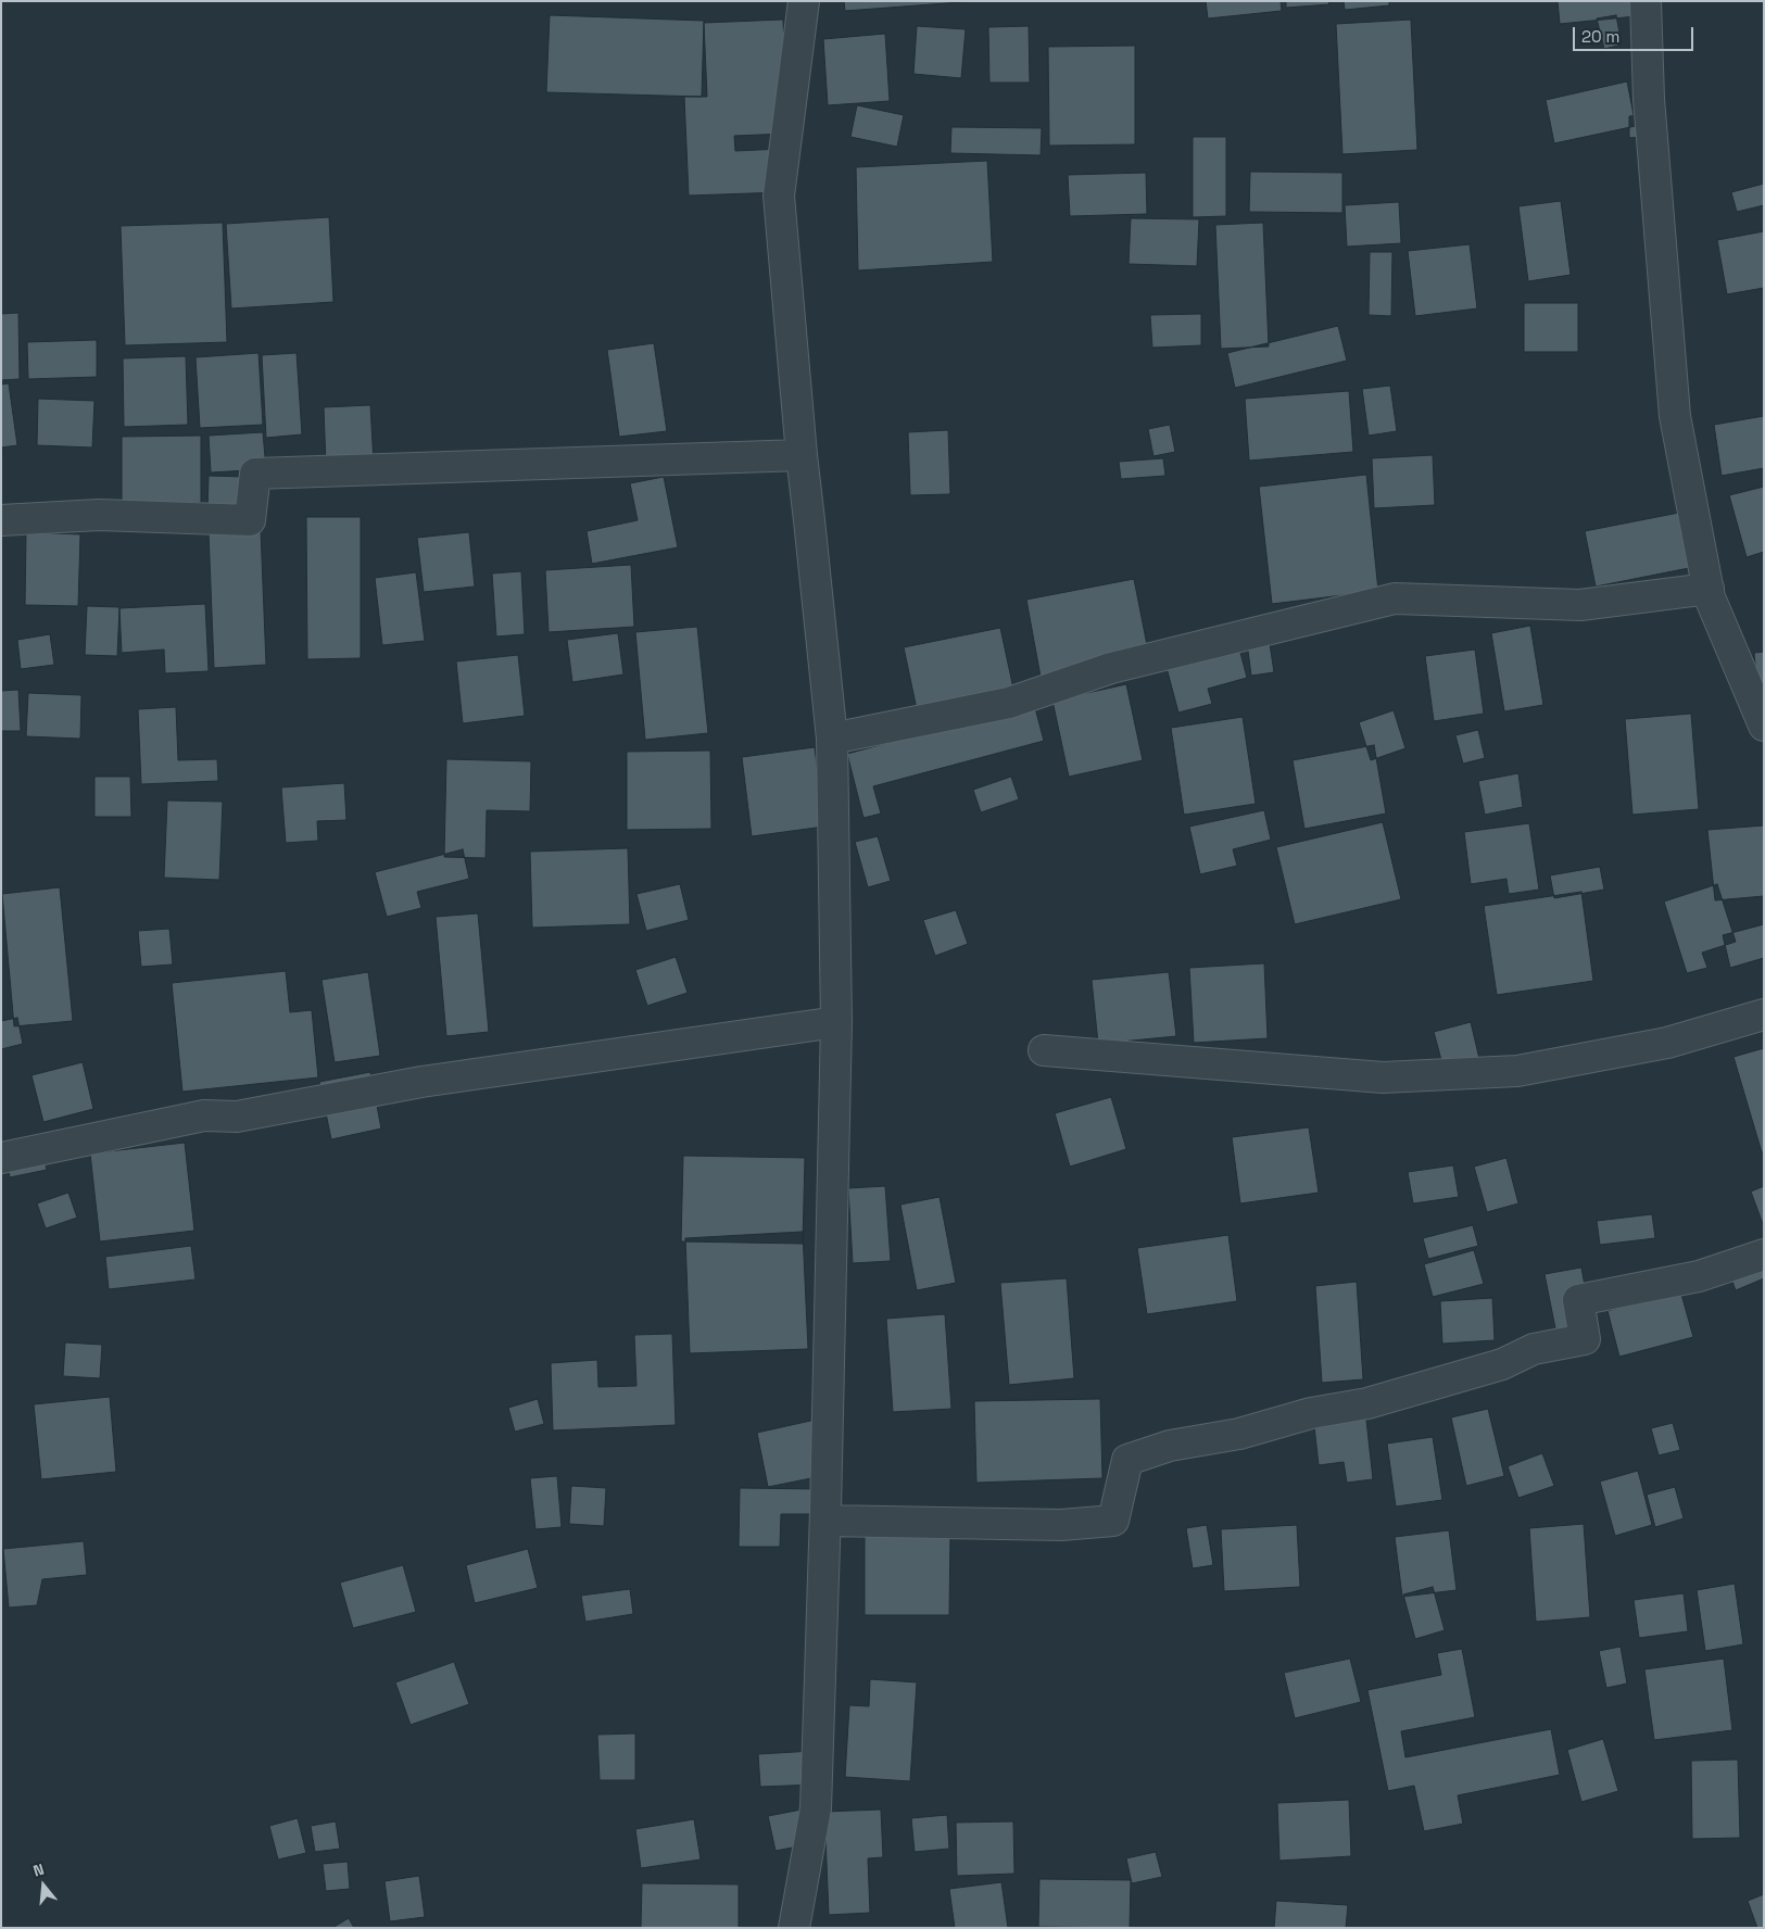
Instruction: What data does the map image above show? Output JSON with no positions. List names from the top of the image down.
{
  "scale_bar": "20 m",
  "north": "top"
}
